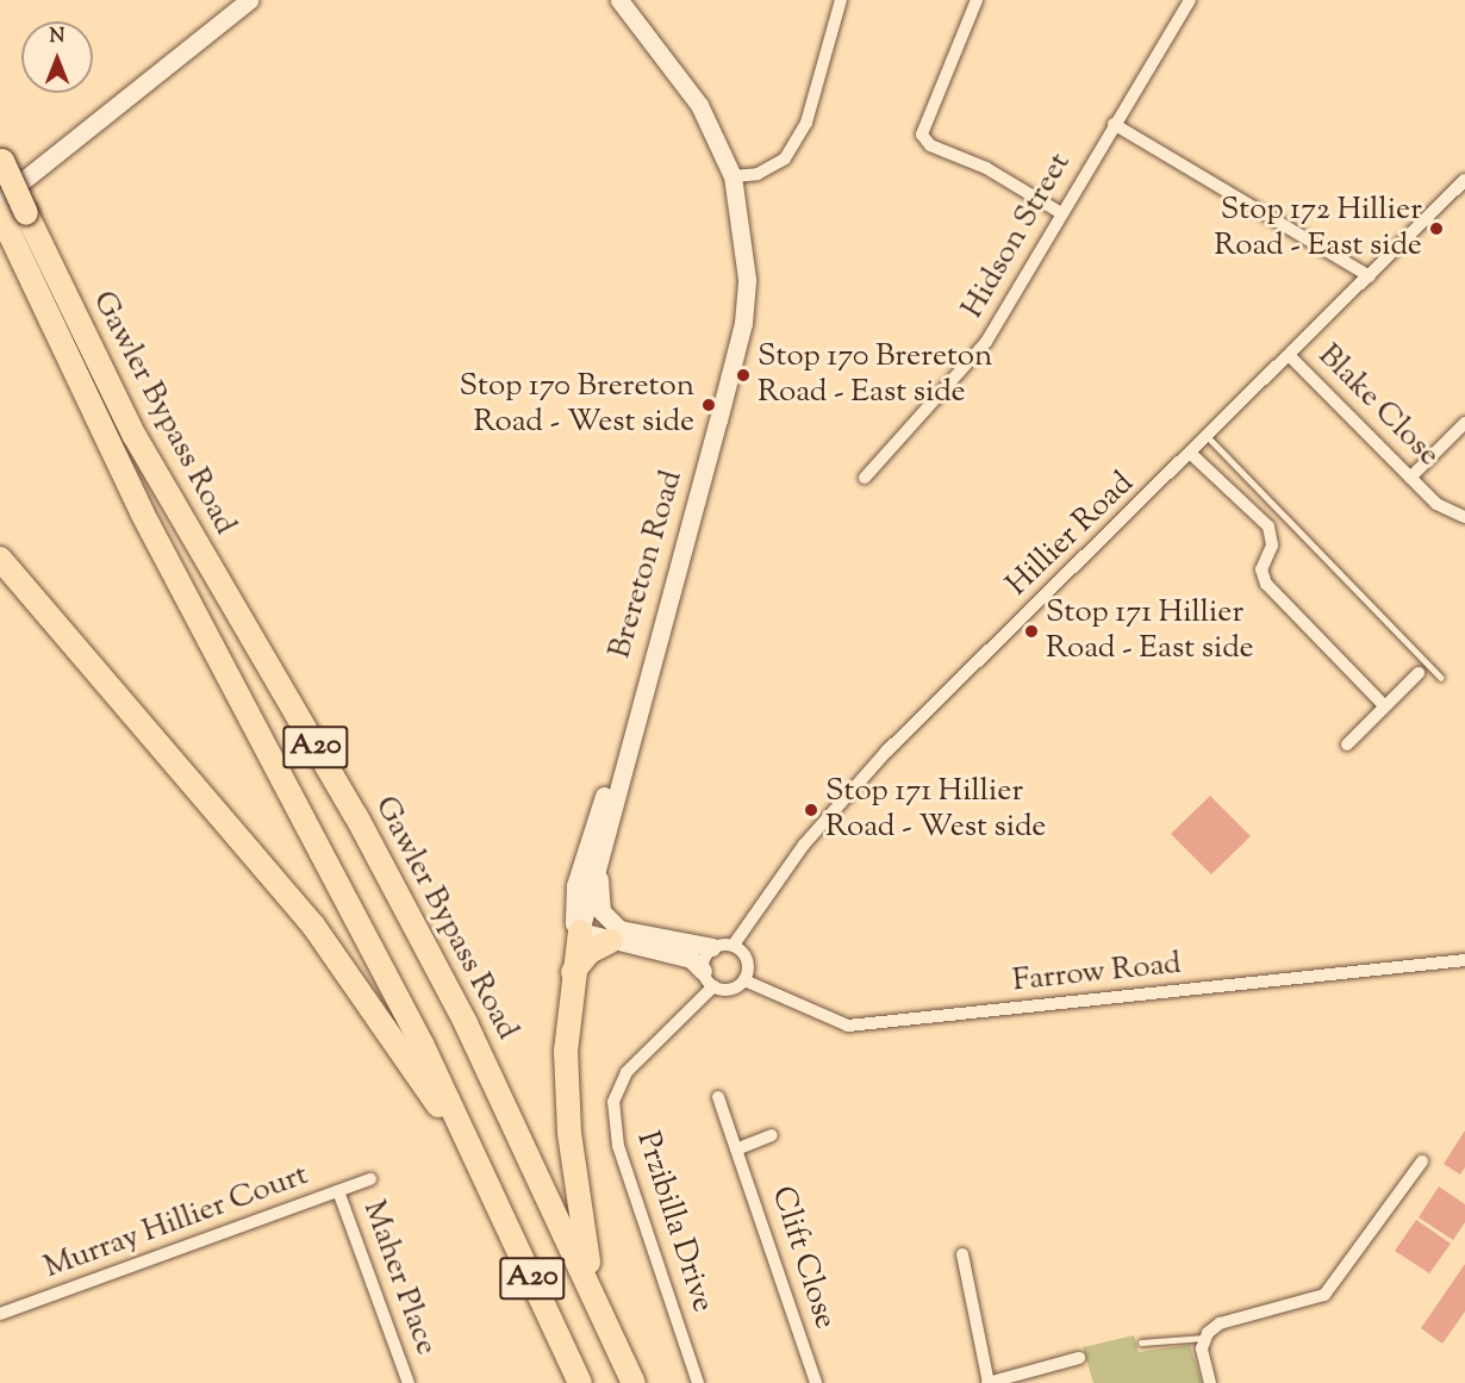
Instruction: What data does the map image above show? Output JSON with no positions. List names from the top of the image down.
{
  "streets": {
    "highway": ["Gawler Bypass Road", "A20"],
    "street": [
      "Hidson Street",
      "Blake Close",
      "Hillier Road",
      "Brereton Road",
      "Farrow Road",
      "Murray Hillier Court",
      "Przibilla Drive",
      "Clift Close",
      "Maher Place"
    ]
  },
  "crossings": [
    ["Blake Close", "Hillier Road"],
    ["Hillier Road", "Brereton Road"],
    ["Hillier Road", "Farrow Road"],
    ["Hillier Road", "Przibilla Drive"],
    ["Brereton Road", "Farrow Road"],
    ["Brereton Road", "Przibilla Drive"],
    ["Farrow Road", "Przibilla Drive"],
    ["Murray Hillier Court", "Maher Place"]
  ],
  "places": [
    "Stop 172 Hillier Road - East side",
    "Stop 170 Brereton Road - East side",
    "Stop 170 Brereton Road - West side",
    "Stop 171 Hillier Road - East side",
    "Stop 171 Hillier Road - West side"
  ],
  "north": "top"
}
